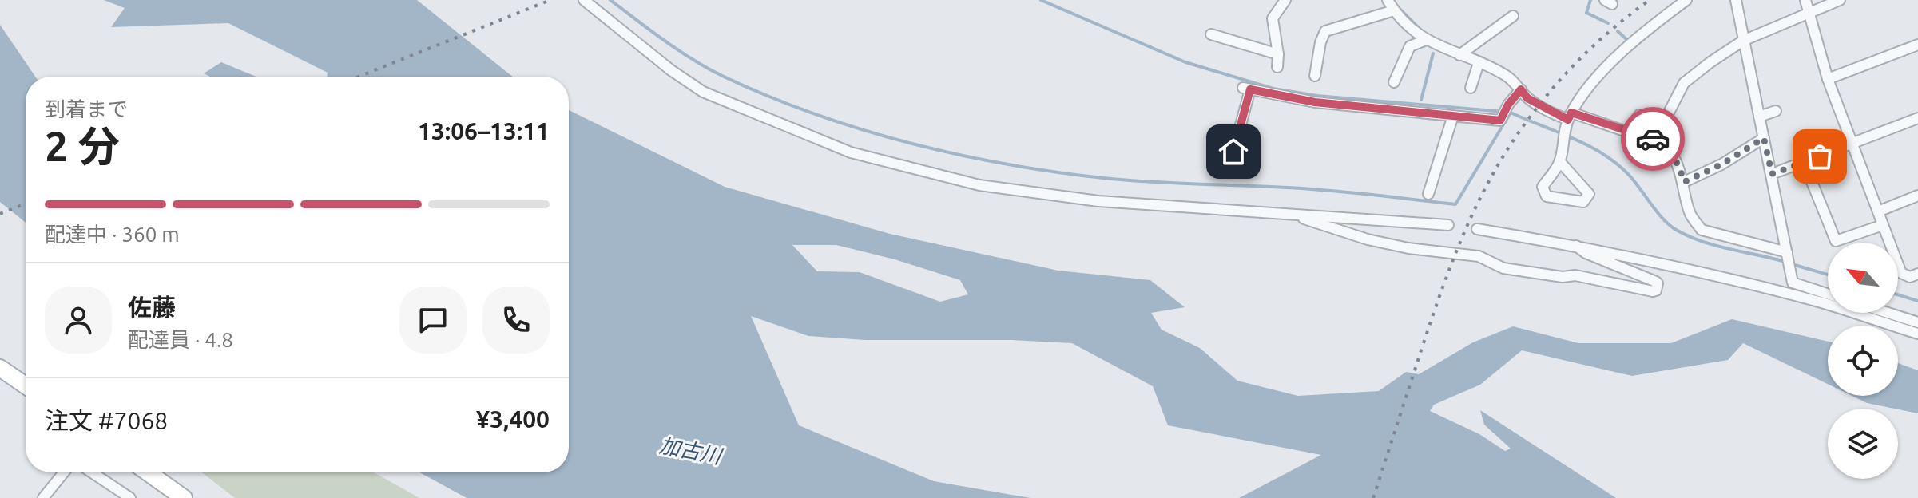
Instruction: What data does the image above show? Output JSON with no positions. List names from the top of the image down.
{
  "water": ["加古川"],
  "north": "top left",
  "page": {
    "heading": ["2 分", "到着まで", "13:06–13:11"],
    "panel": [
      "佐藤",
      "配達員 · 4.8",
      "注文 #7068",
      "¥3,400"
    ],
    "bar": "配達中 · 360 m"
  }
}
